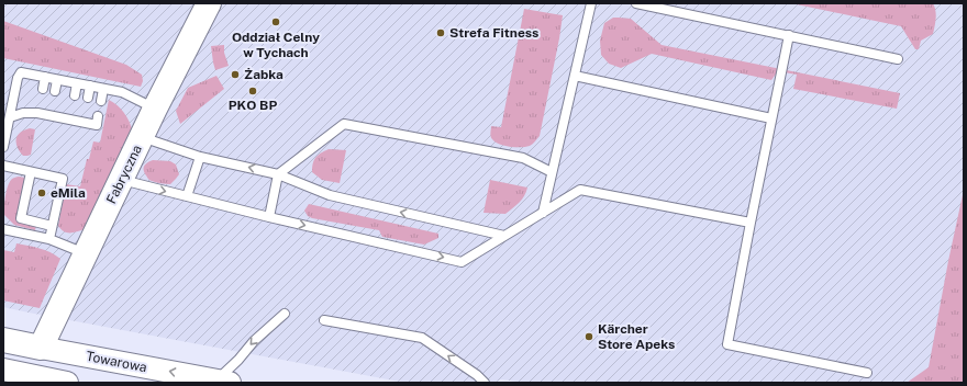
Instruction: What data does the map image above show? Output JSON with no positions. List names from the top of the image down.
{
  "streets": {
    "main road": ["Fabryczna", "Towarowa"]
  },
  "crossings": [
    ["Fabryczna", "Towarowa"]
  ],
  "one_way": ["Towarowa"],
  "places": [
    "Oddział Celny w Tychach",
    "Strefa Fitness",
    "Żabka",
    "PKO BP",
    "eMila",
    "Kärcher Store Apeks"
  ]
}
